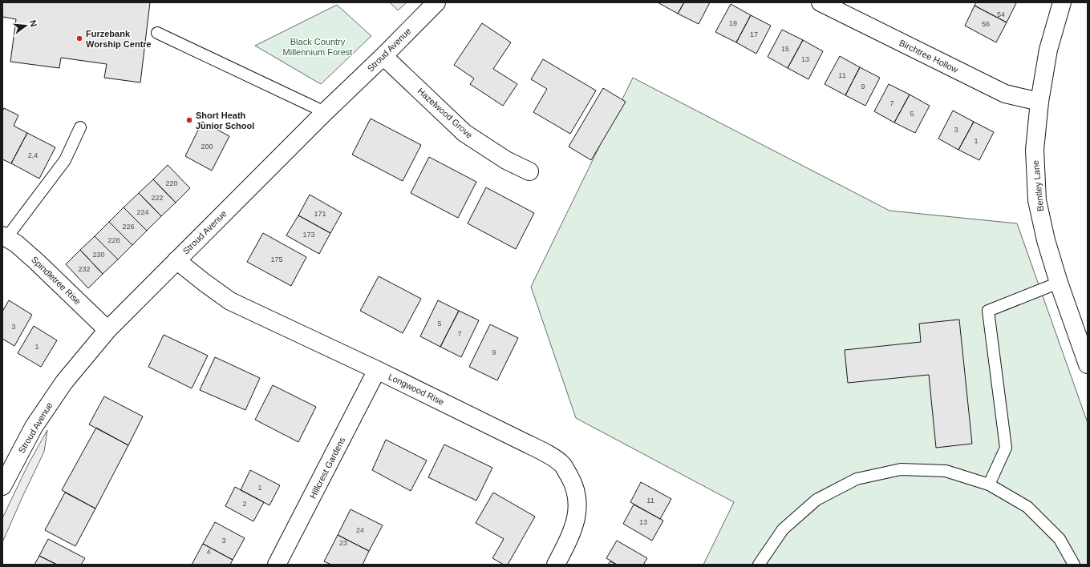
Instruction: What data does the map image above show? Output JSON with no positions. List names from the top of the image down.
{
  "streets": {
    "street": [
      "Stroud Avenue",
      "Birchtree Hollow",
      "Hazelwood Grove",
      "Bentley Lane",
      "Spindletree Rise",
      "Longwood Rise",
      "Hillcrest Gardens"
    ]
  },
  "crossings": [
    ["Stroud Avenue", "Hazelwood Grove"],
    ["Stroud Avenue", "Spindletree Rise"],
    ["Stroud Avenue", "Longwood Rise"],
    ["Birchtree Hollow", "Bentley Lane"],
    ["Longwood Rise", "Hillcrest Gardens"]
  ],
  "parks": ["Black Country Millennium Forest"],
  "places": ["Furzebank Worship Centre", "Short Heath Junior School"],
  "house_numbers": [
    "54",
    "19",
    "56",
    "17",
    "15",
    "13",
    "11",
    "9",
    "7",
    "5",
    "3",
    "1",
    "200",
    "2,4",
    "220",
    "222",
    "224",
    "171",
    "226",
    "173",
    "228",
    "230",
    "175",
    "232",
    "5",
    "3",
    "7",
    "1",
    "9",
    "1",
    "11",
    "2",
    "13",
    "24",
    "3",
    "23",
    "4"
  ],
  "north": "right"
}
